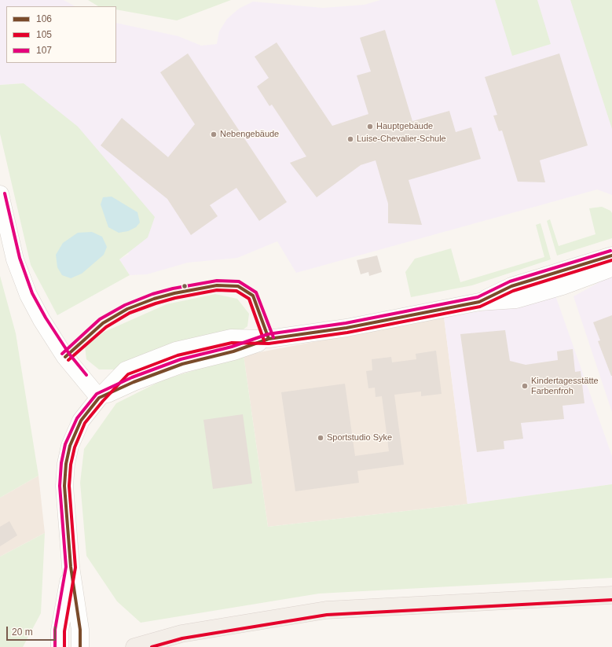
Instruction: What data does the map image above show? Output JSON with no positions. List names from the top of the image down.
{
  "places": [
    "Hauptgebäude",
    "Nebengebäude",
    "Luise-Chevalier-Schule",
    "Kindertagesstätte Farbenfroh",
    "Sportstudio Syke"
  ],
  "lines": ["transit line 107", "transit line 106", "transit line 105"],
  "legend": ["106", "105", "107"],
  "scale_bar": "20 m"
}
